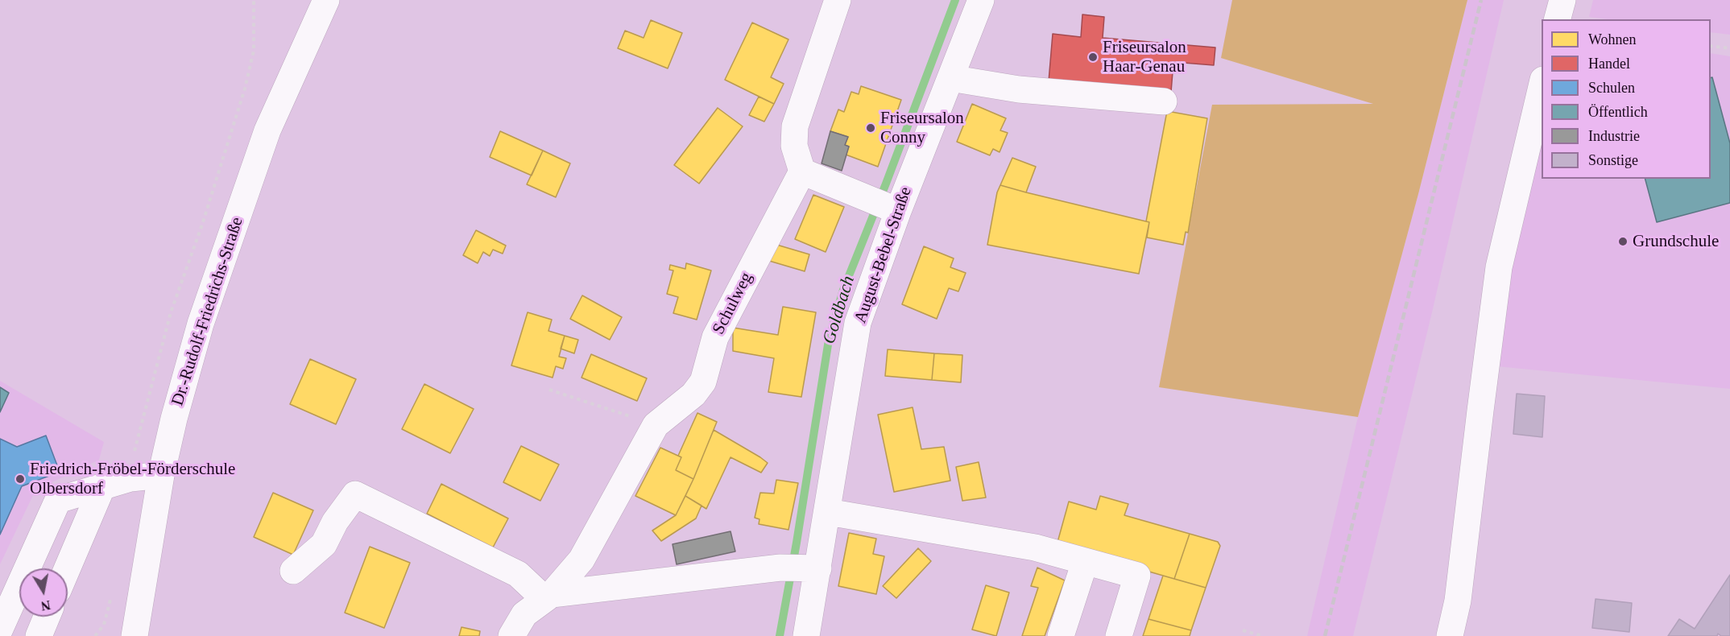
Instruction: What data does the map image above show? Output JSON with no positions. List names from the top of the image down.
{
  "streets": {
    "street": ["August-Bebel-Straße", "Schulweg", "Dr.-Rudolf-Friedrichs-Straße"]
  },
  "water": ["Goldbach"],
  "places": [
    "Friseursalon Haar-Genau",
    "Friseursalon Conny",
    "Grundschule",
    "Friedrich-Fröbel-Förderschule Olbersdorf"
  ],
  "legend": [
    "Wohnen",
    "Handel",
    "Schulen",
    "Öffentlich",
    "Industrie",
    "Sonstige"
  ],
  "north": "bottom"
}
